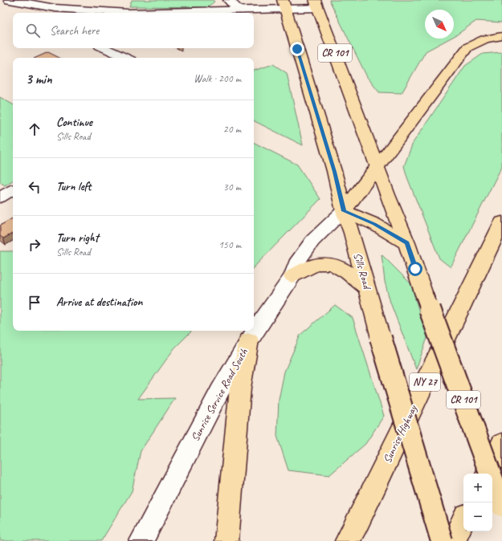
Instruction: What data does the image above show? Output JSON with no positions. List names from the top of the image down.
{
  "streets": {
    "main road": [
      "CR 101",
      "Sills Road",
      "NY 27",
      "Sunrise Highway"
    ],
    "street": ["Sunrise Service Road South"]
  },
  "crossings": [
    ["Sills Road", "Sunrise Service Road South"]
  ],
  "north": "bottom right",
  "page": {
    "search": "Search here",
    "heading": ["3 min", "Walk · 200 m"],
    "list": [
      ["Continue", "Sills Road", "20 m"],
      ["Turn left", "30 m"],
      ["Turn right", "Sills Road", "150 m"],
      "Arrive at destination"
    ],
    "map_buttons": ["+", "−"]
  }
}
